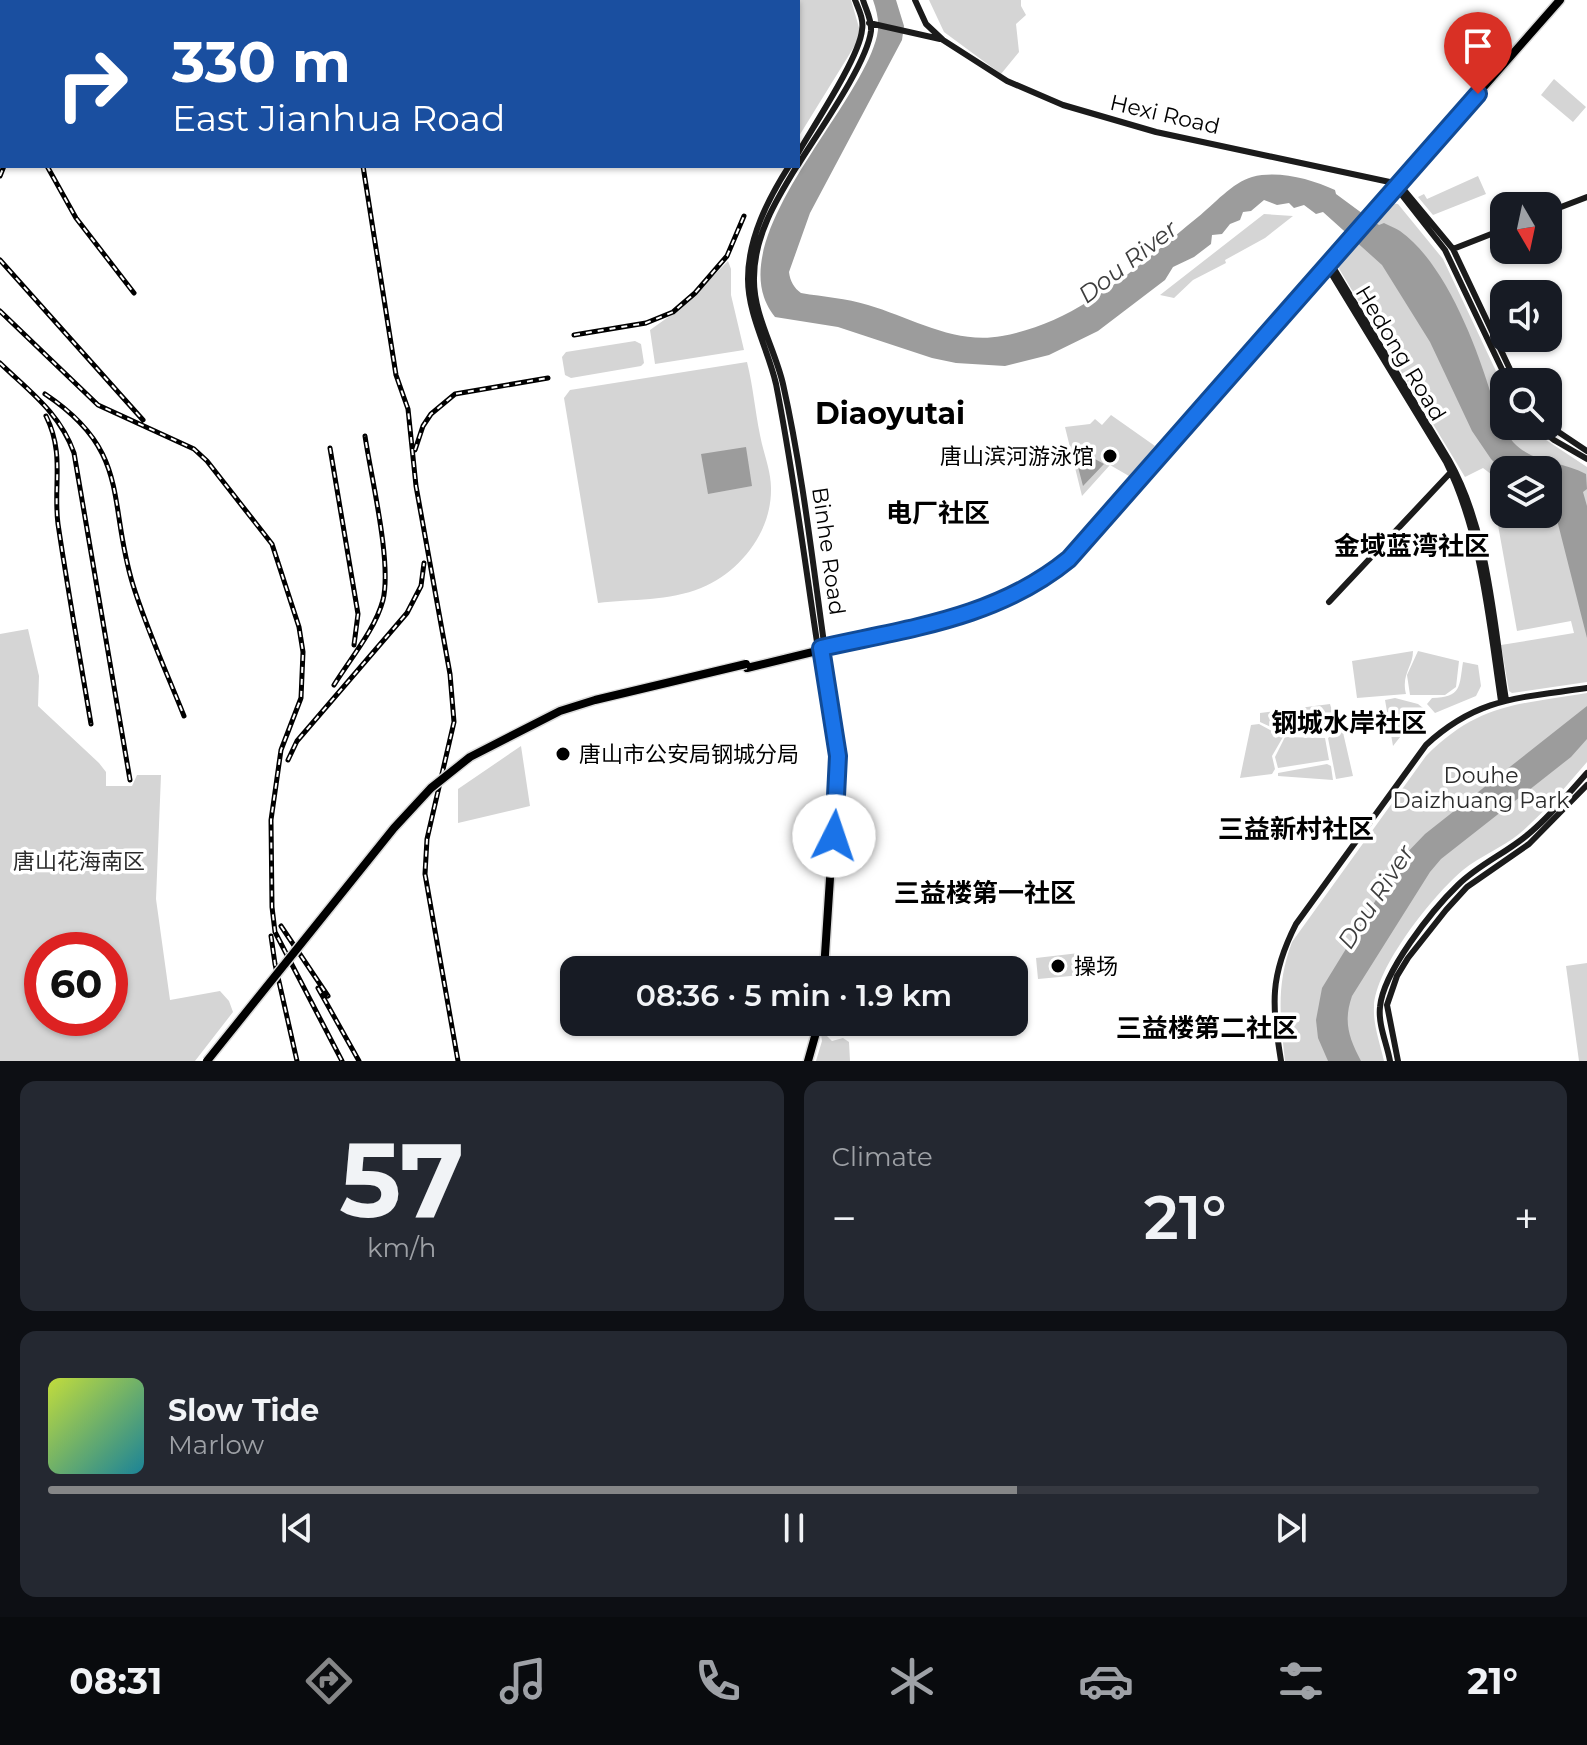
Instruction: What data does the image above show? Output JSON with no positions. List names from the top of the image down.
{
  "streets": {
    "main road": ["Hexi Road", "Hedong Road", "Binhe Road"]
  },
  "districts": [
    "Diaoyutai",
    "电厂社区",
    "金域蓝湾社区",
    "钢城水岸社区",
    "三益新村社区",
    "三益楼第一社区",
    "三益楼第二社区"
  ],
  "water": ["Dou River"],
  "parks": ["Douhe Daizhuang Park", "唐山花海南区"],
  "places": ["唐山滨河游泳馆", "唐山市公安局钢城分局", "操场"],
  "north": "bottom",
  "page": {
    "turn": ["330 m", "East Jianhua Road"],
    "limit": "60",
    "trip": "08:36 · 5 min · 1.9 km",
    "tile": [
      ["57", "km/h"],
      "Climate"
    ],
    "heat": ["−", "21°", "+"],
    "song": ["Slow Tide", "Marlow"],
    "tabs": ["08:31", "21°"]
  }
}
